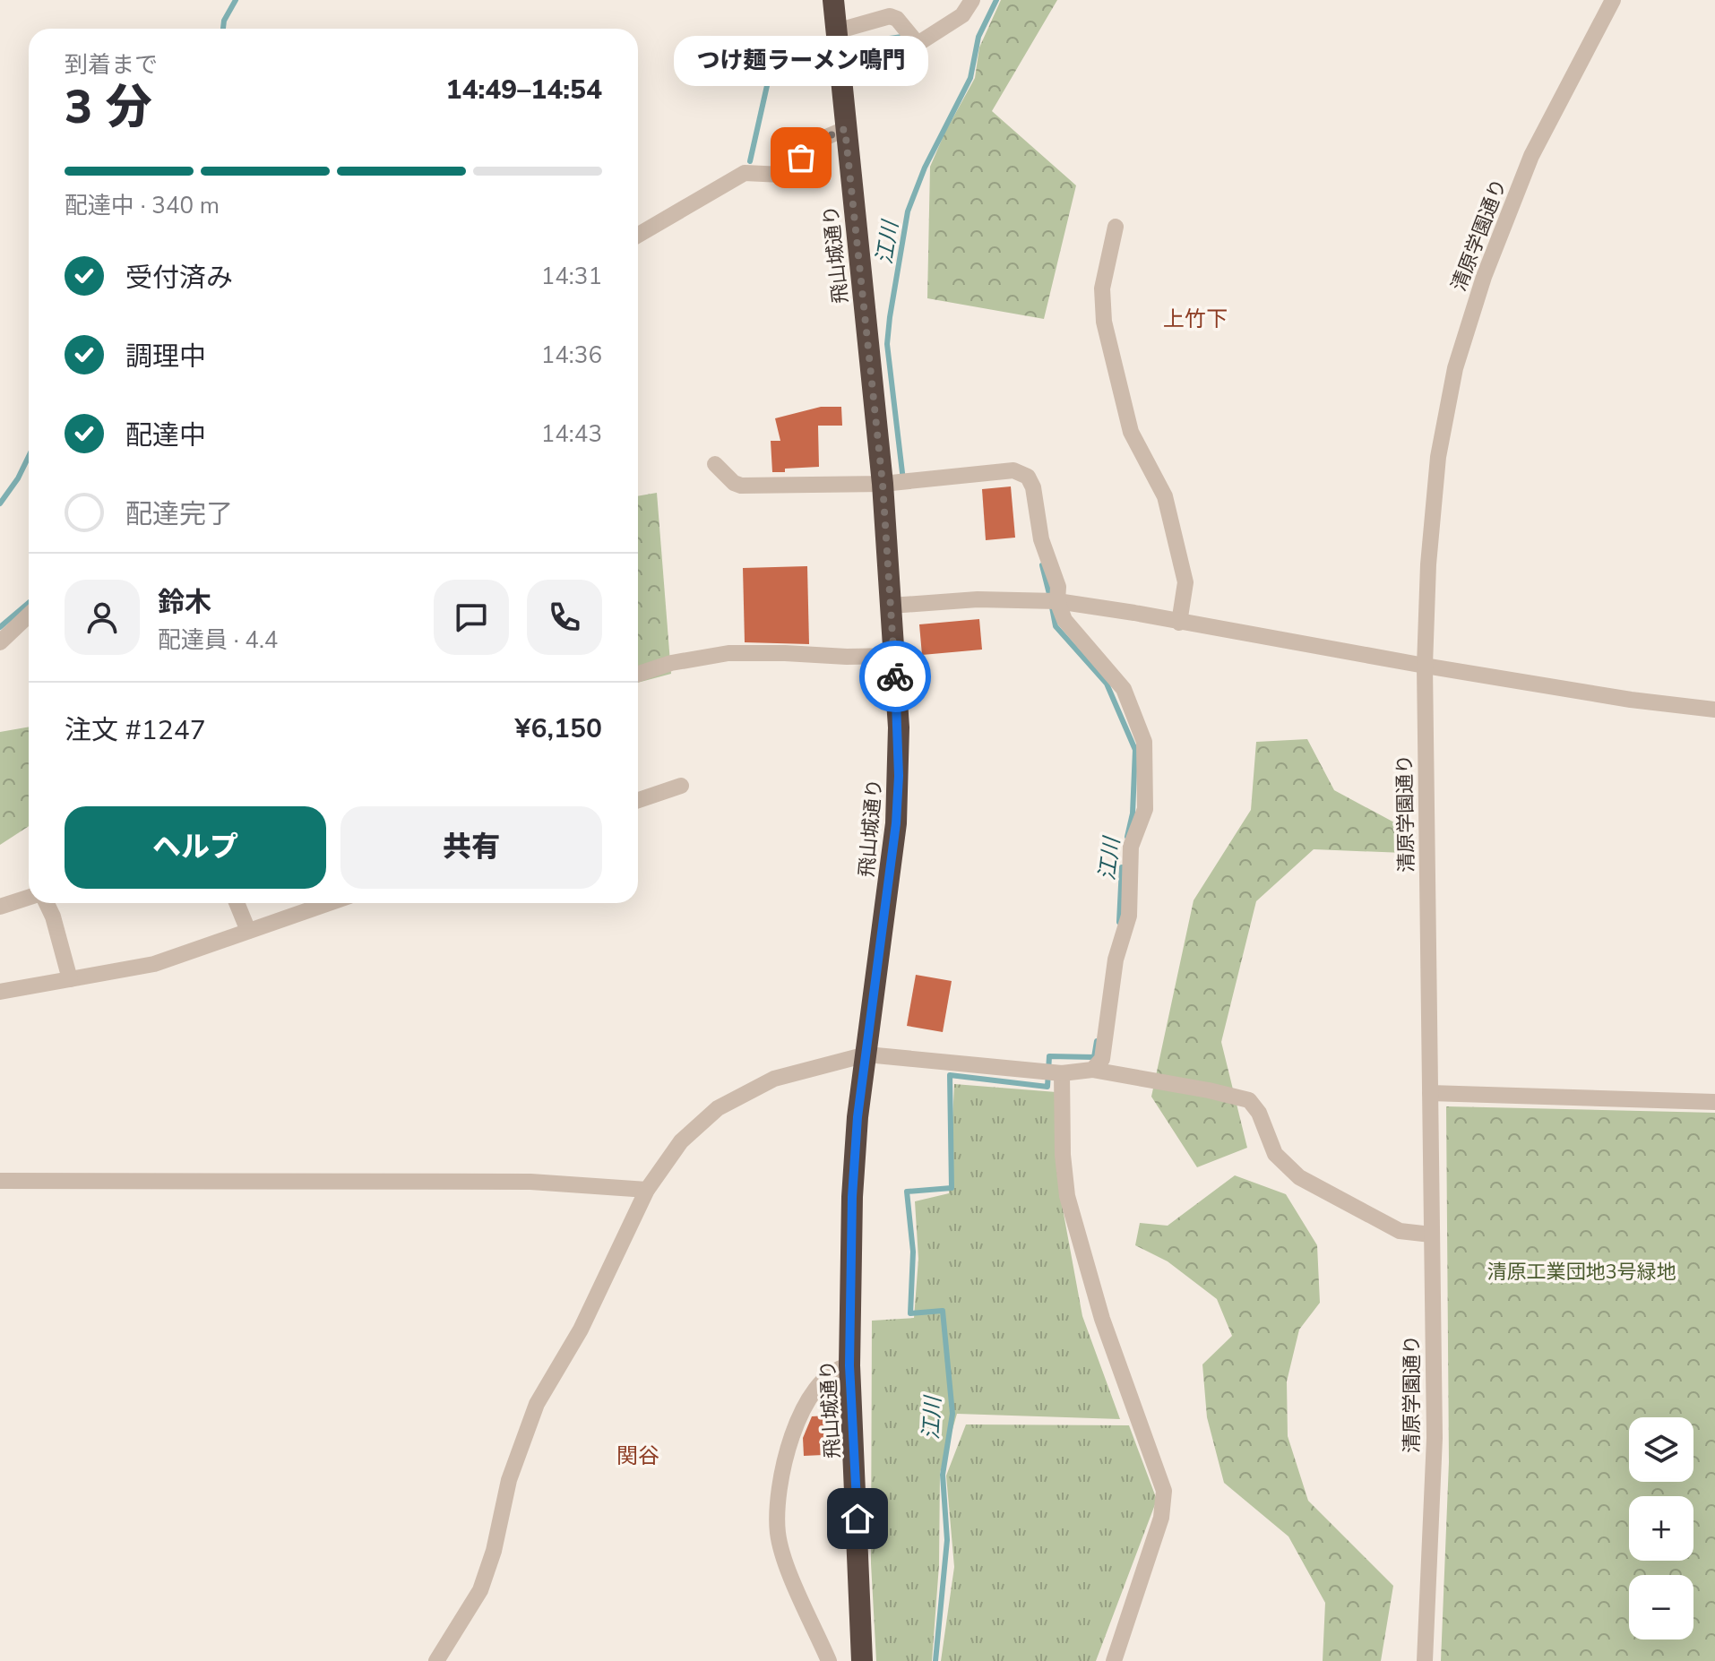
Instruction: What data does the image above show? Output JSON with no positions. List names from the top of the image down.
{
  "streets": {
    "highway": ["飛山城通り"],
    "street": ["清原学園通り"]
  },
  "districts": ["上竹下", "関谷"],
  "water": ["江川"],
  "parks": ["清原工業団地3号緑地"],
  "places": ["つけ麺ラーメン鳴門"],
  "page": {
    "heading": ["3 分", "到着まで", "14:49–14:54"],
    "panel": [
      "鈴木",
      "配達員 · 4.4",
      "注文 #1247",
      "¥6,150"
    ],
    "bubble": "つけ麺ラーメン鳴門",
    "bar": "配達中 · 340 m",
    "list": [
      ["受付済み", "14:31"],
      ["調理中", "14:36"],
      ["配達中", "14:43"],
      "配達完了"
    ],
    "buttons": ["ヘルプ", "共有"],
    "map_buttons": ["+", "−"]
  }
}
